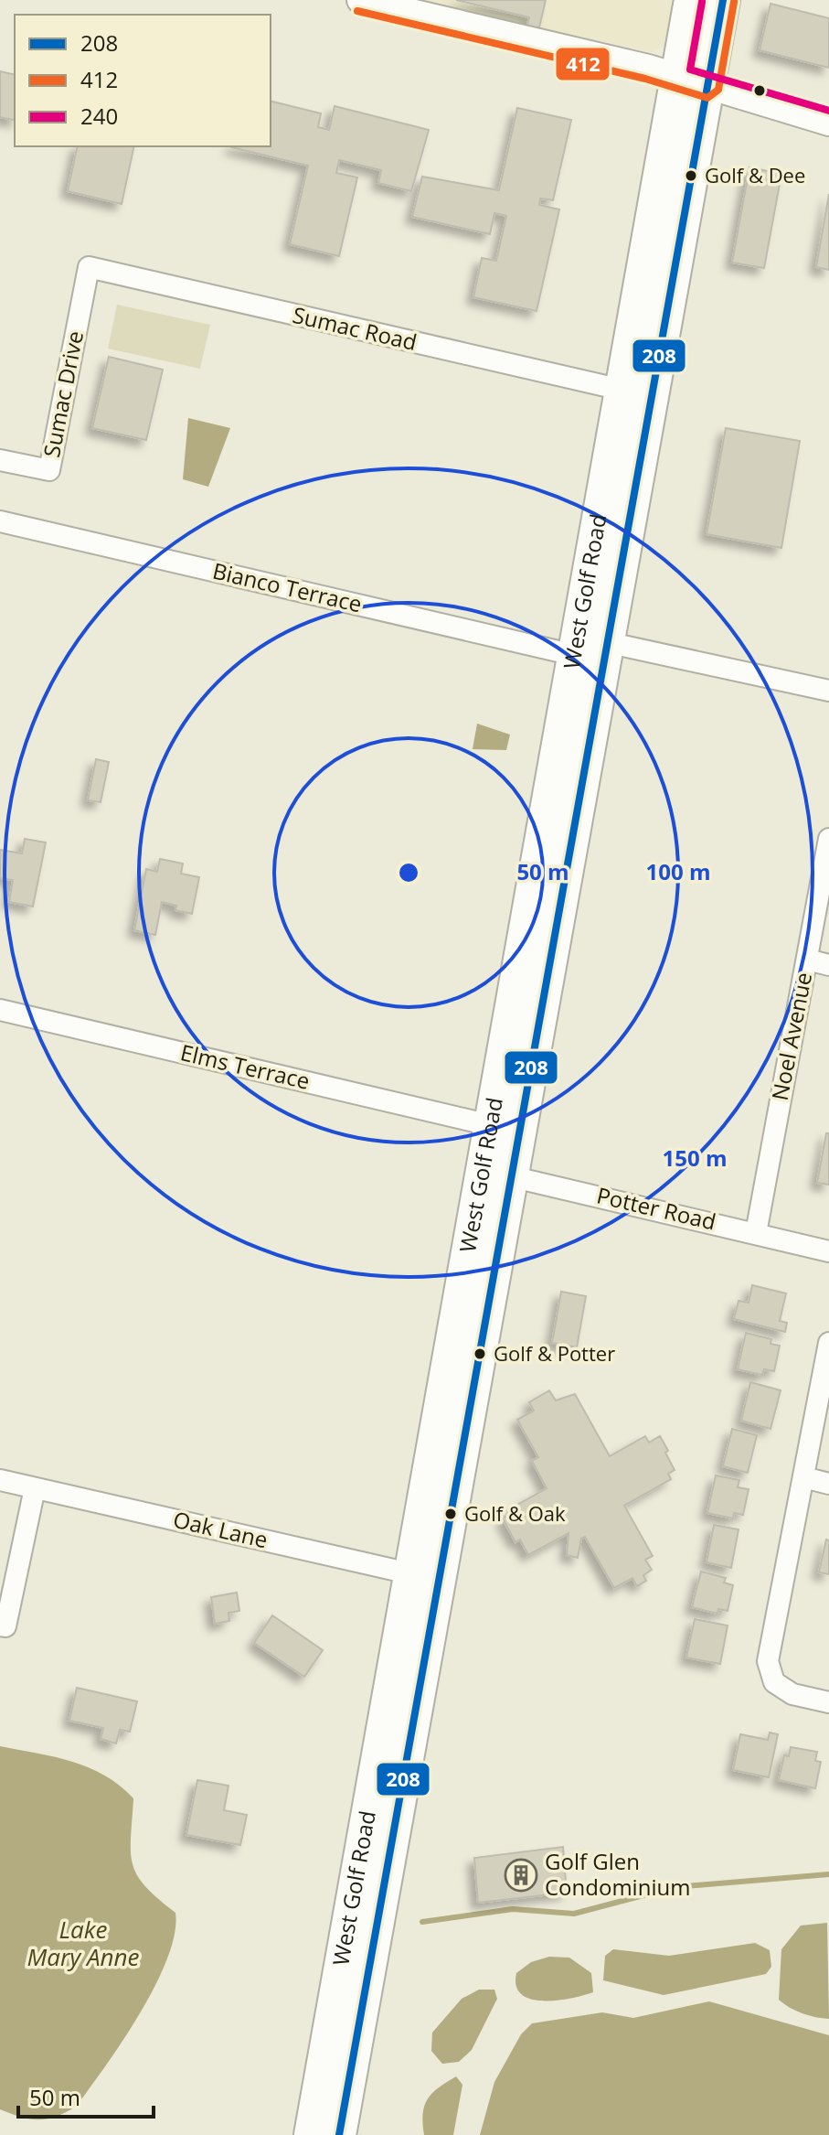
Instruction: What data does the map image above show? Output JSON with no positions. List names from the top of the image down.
{
  "streets": {
    "main road": ["West Golf Road"],
    "street": [
      "Sumac Road",
      "Sumac Drive",
      "Bianco Terrace",
      "Noel Avenue",
      "Elms Terrace",
      "Potter Road",
      "Oak Lane"
    ]
  },
  "crossings": [
    ["Sumac Road", "Sumac Drive"],
    ["Sumac Road", "West Golf Road"],
    ["Bianco Terrace", "West Golf Road"],
    ["West Golf Road", "Elms Terrace"],
    ["West Golf Road", "Potter Road"],
    ["West Golf Road", "Oak Lane"],
    ["Noel Avenue", "Potter Road"]
  ],
  "water": ["Lake Mary Anne"],
  "places": {
    "other": ["Golf & Dee", "Golf & Potter", "Golf & Oak"],
    "building": ["Golf Glen Condominium"]
  },
  "lines": ["transit line 208", "transit line 412", "transit line 240"],
  "legend": ["208", "412", "240"],
  "scale_bar": "50 m",
  "rings": ["50 m", "100 m", "150 m"]
}
